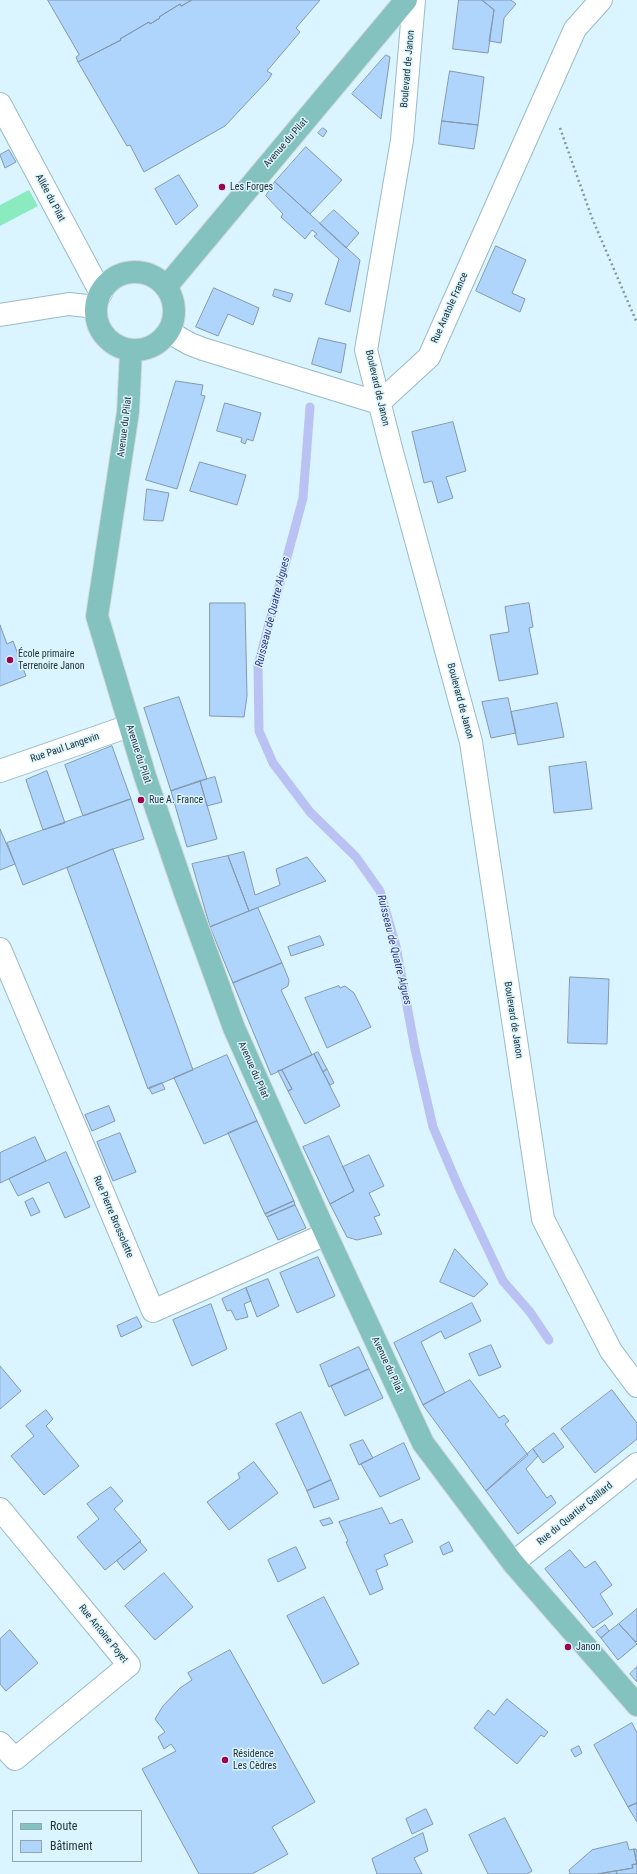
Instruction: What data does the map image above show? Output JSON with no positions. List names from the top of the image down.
{
  "streets": {
    "main road": ["Avenue du Pilat"],
    "street": [
      "Boulevard de Janon",
      "Allée du Pilat",
      "Rue Anatole France",
      "Rue Paul Langevin",
      "Rue Pierre Brossolette",
      "Rue du Quartier Gaillard",
      "Rue Antoine Poyet"
    ]
  },
  "crossings": [
    ["Boulevard de Janon", "Rue Anatole France"],
    ["Avenue du Pilat", "Allée du Pilat"],
    ["Avenue du Pilat", "Rue Paul Langevin"],
    ["Avenue du Pilat", "Rue Pierre Brossolette"],
    ["Avenue du Pilat", "Rue du Quartier Gaillard"]
  ],
  "water": ["Ruisseau de Quatre Aigues"],
  "places": [
    "Les Forges",
    "École primaire Terrenoire Janon",
    "Rue A. France",
    "Janon",
    "Résidence Les Cèdres"
  ],
  "legend": ["Route", "Bâtiment"]
}
